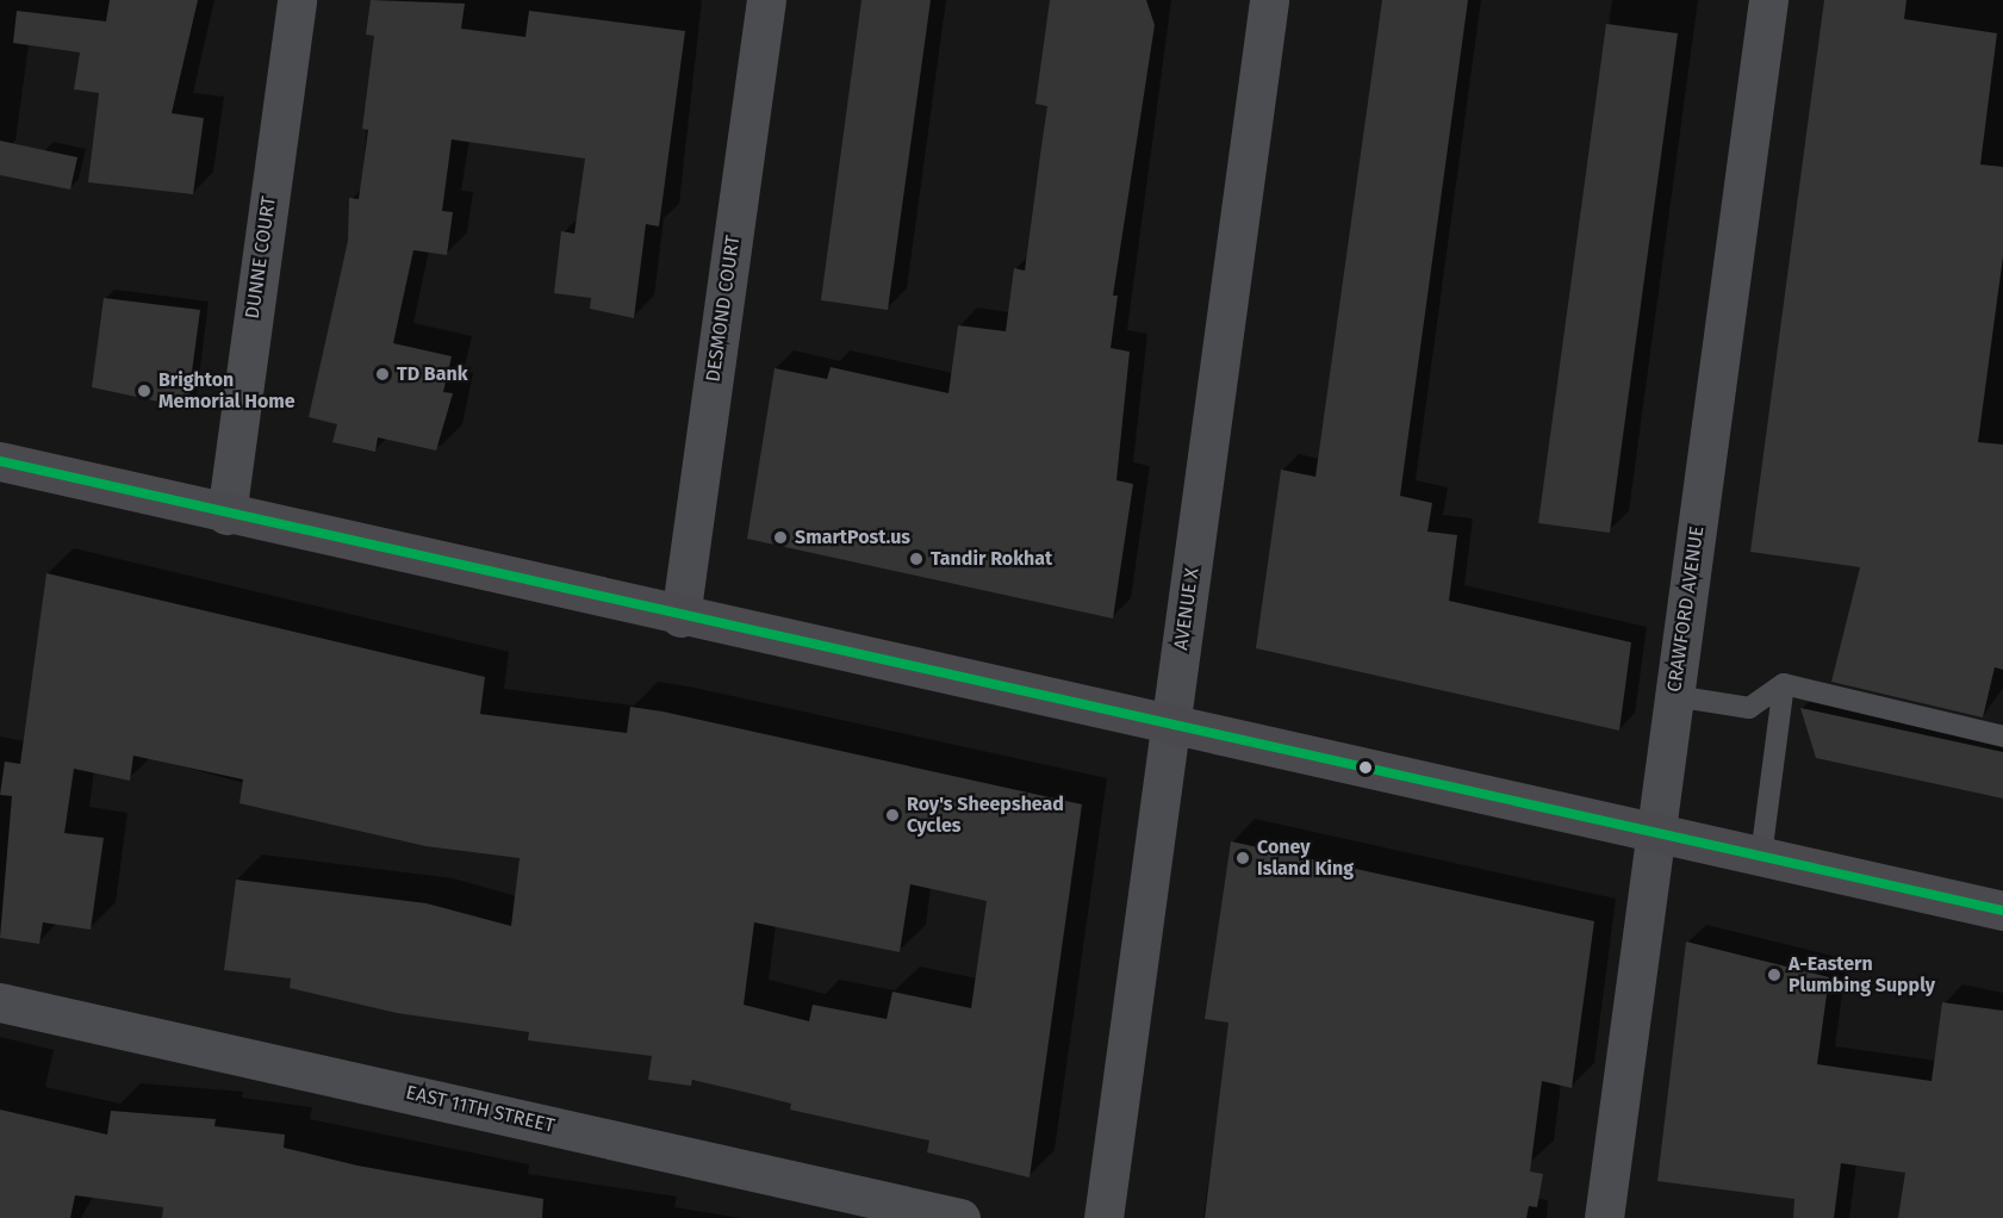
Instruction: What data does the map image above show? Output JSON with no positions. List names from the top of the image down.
{
  "streets": {
    "street": [
      "DUNNE COURT",
      "DESMOND COURT",
      "AVENUE X",
      "CRAWFORD AVENUE",
      "EAST 11TH STREET"
    ]
  },
  "places": [
    "TD Bank",
    "Brighton Memorial Home",
    "SmartPost.us",
    "Tandir Rokhat",
    "Roy's Sheepshead Cycles",
    "Coney Island King",
    "A-Eastern Plumbing Supply"
  ]
}
